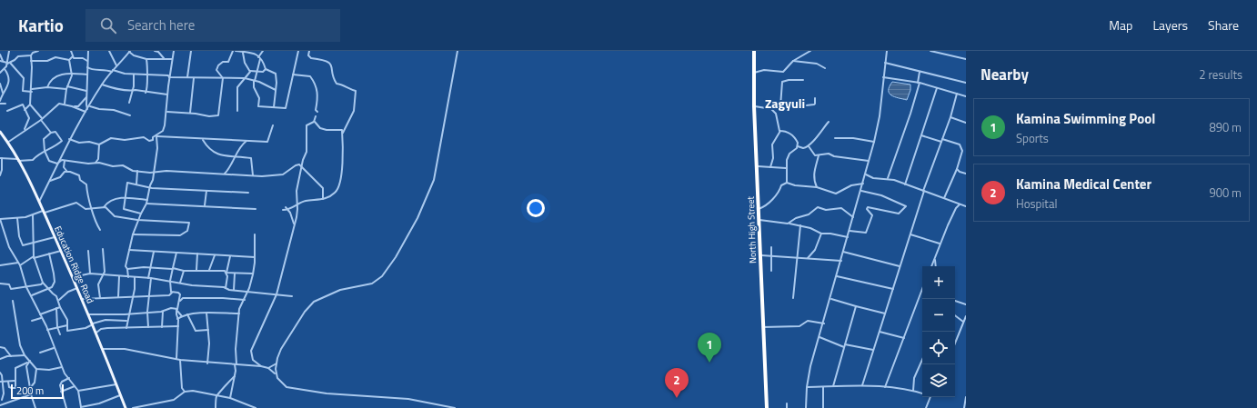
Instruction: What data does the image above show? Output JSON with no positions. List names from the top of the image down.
{
  "streets": {
    "highway": ["North High Street"],
    "main road": ["Education Ridge Road"]
  },
  "districts": ["Zagyuli"],
  "scale_bar": "200 m",
  "page": {
    "header": "Kartio",
    "search": "Search here",
    "nav": ["Map", "Layers", "Share"],
    "heading": ["Nearby", "2 results"],
    "list": [
      {
        "mark": "1",
        "name": "Kamina Swimming Pool",
        "note": "Sports",
        "value": "890 m"
      },
      {
        "mark": "2",
        "name": "Kamina Medical Center",
        "note": "Hospital",
        "value": "900 m"
      }
    ],
    "map_buttons": ["+", "−"],
    "pins": ["1", "2"],
    "scale": "200 m"
  }
}
